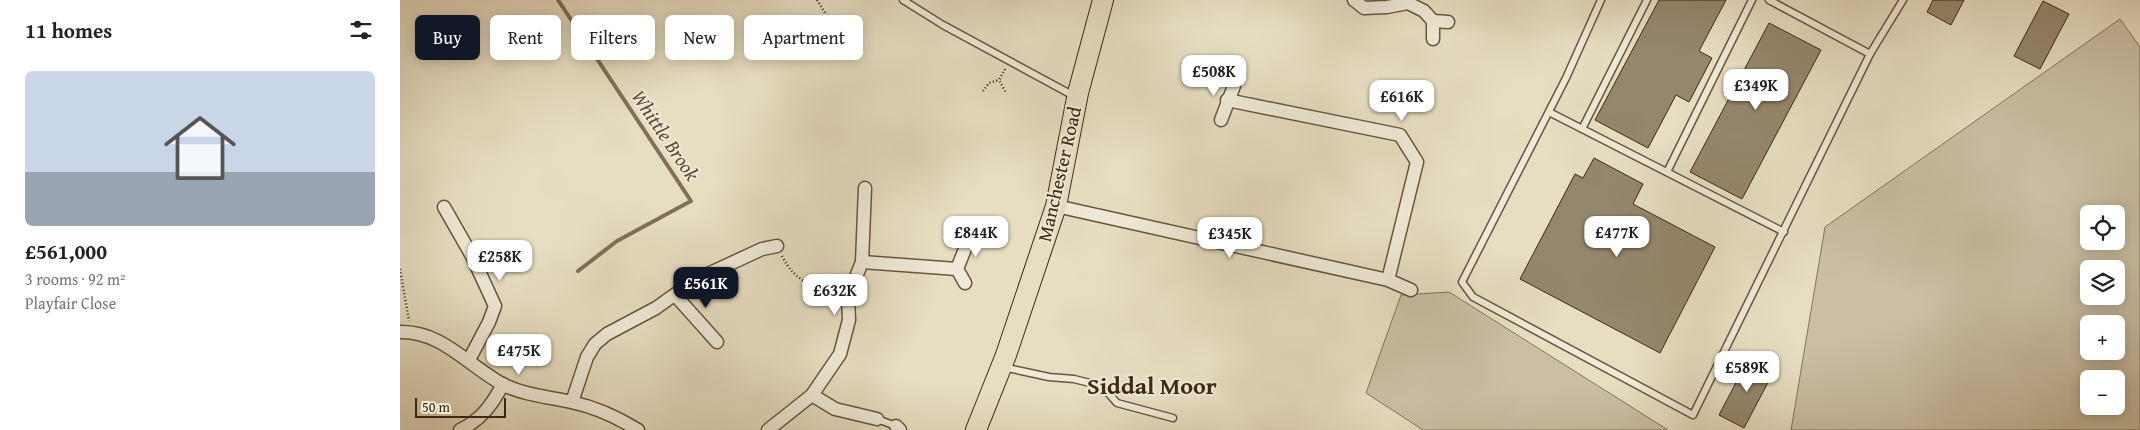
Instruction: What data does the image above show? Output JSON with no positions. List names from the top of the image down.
{
  "streets": {
    "main road": ["Manchester Road"]
  },
  "districts": ["Siddal Moor"],
  "water": ["Whittle Brook"],
  "scale_bar": "50 m",
  "page": {
    "heading": "11 homes",
    "chip": [
      "Buy",
      "Rent",
      "Filters",
      "New",
      "Apartment"
    ],
    "price": [
      "£508K",
      "£349K",
      "£616K",
      "£844K",
      "£477K",
      "£345K",
      "£258K",
      "£561K",
      "£632K",
      "£475K",
      "£589K"
    ],
    "list": [
      {
        "name": "£561,000",
        "note": "3 rooms · 92 m² · Playfair Close"
      }
    ],
    "map_buttons": ["+", "−"],
    "scale": "50 m"
  }
}
